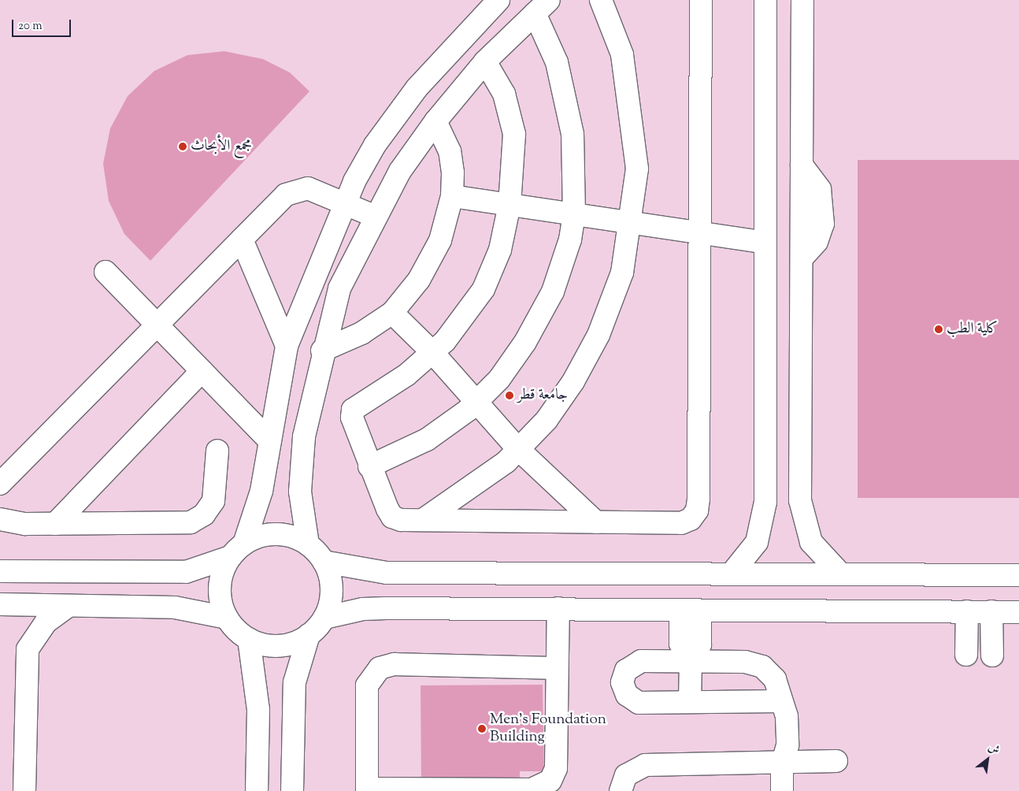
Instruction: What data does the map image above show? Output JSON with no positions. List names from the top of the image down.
{
  "places": [
    "مجمع الأبحاث",
    "كلية الطب",
    "جامعة قطر",
    "Men's Foundation Building"
  ],
  "scale_bar": "20 m",
  "north": "top right"
}
